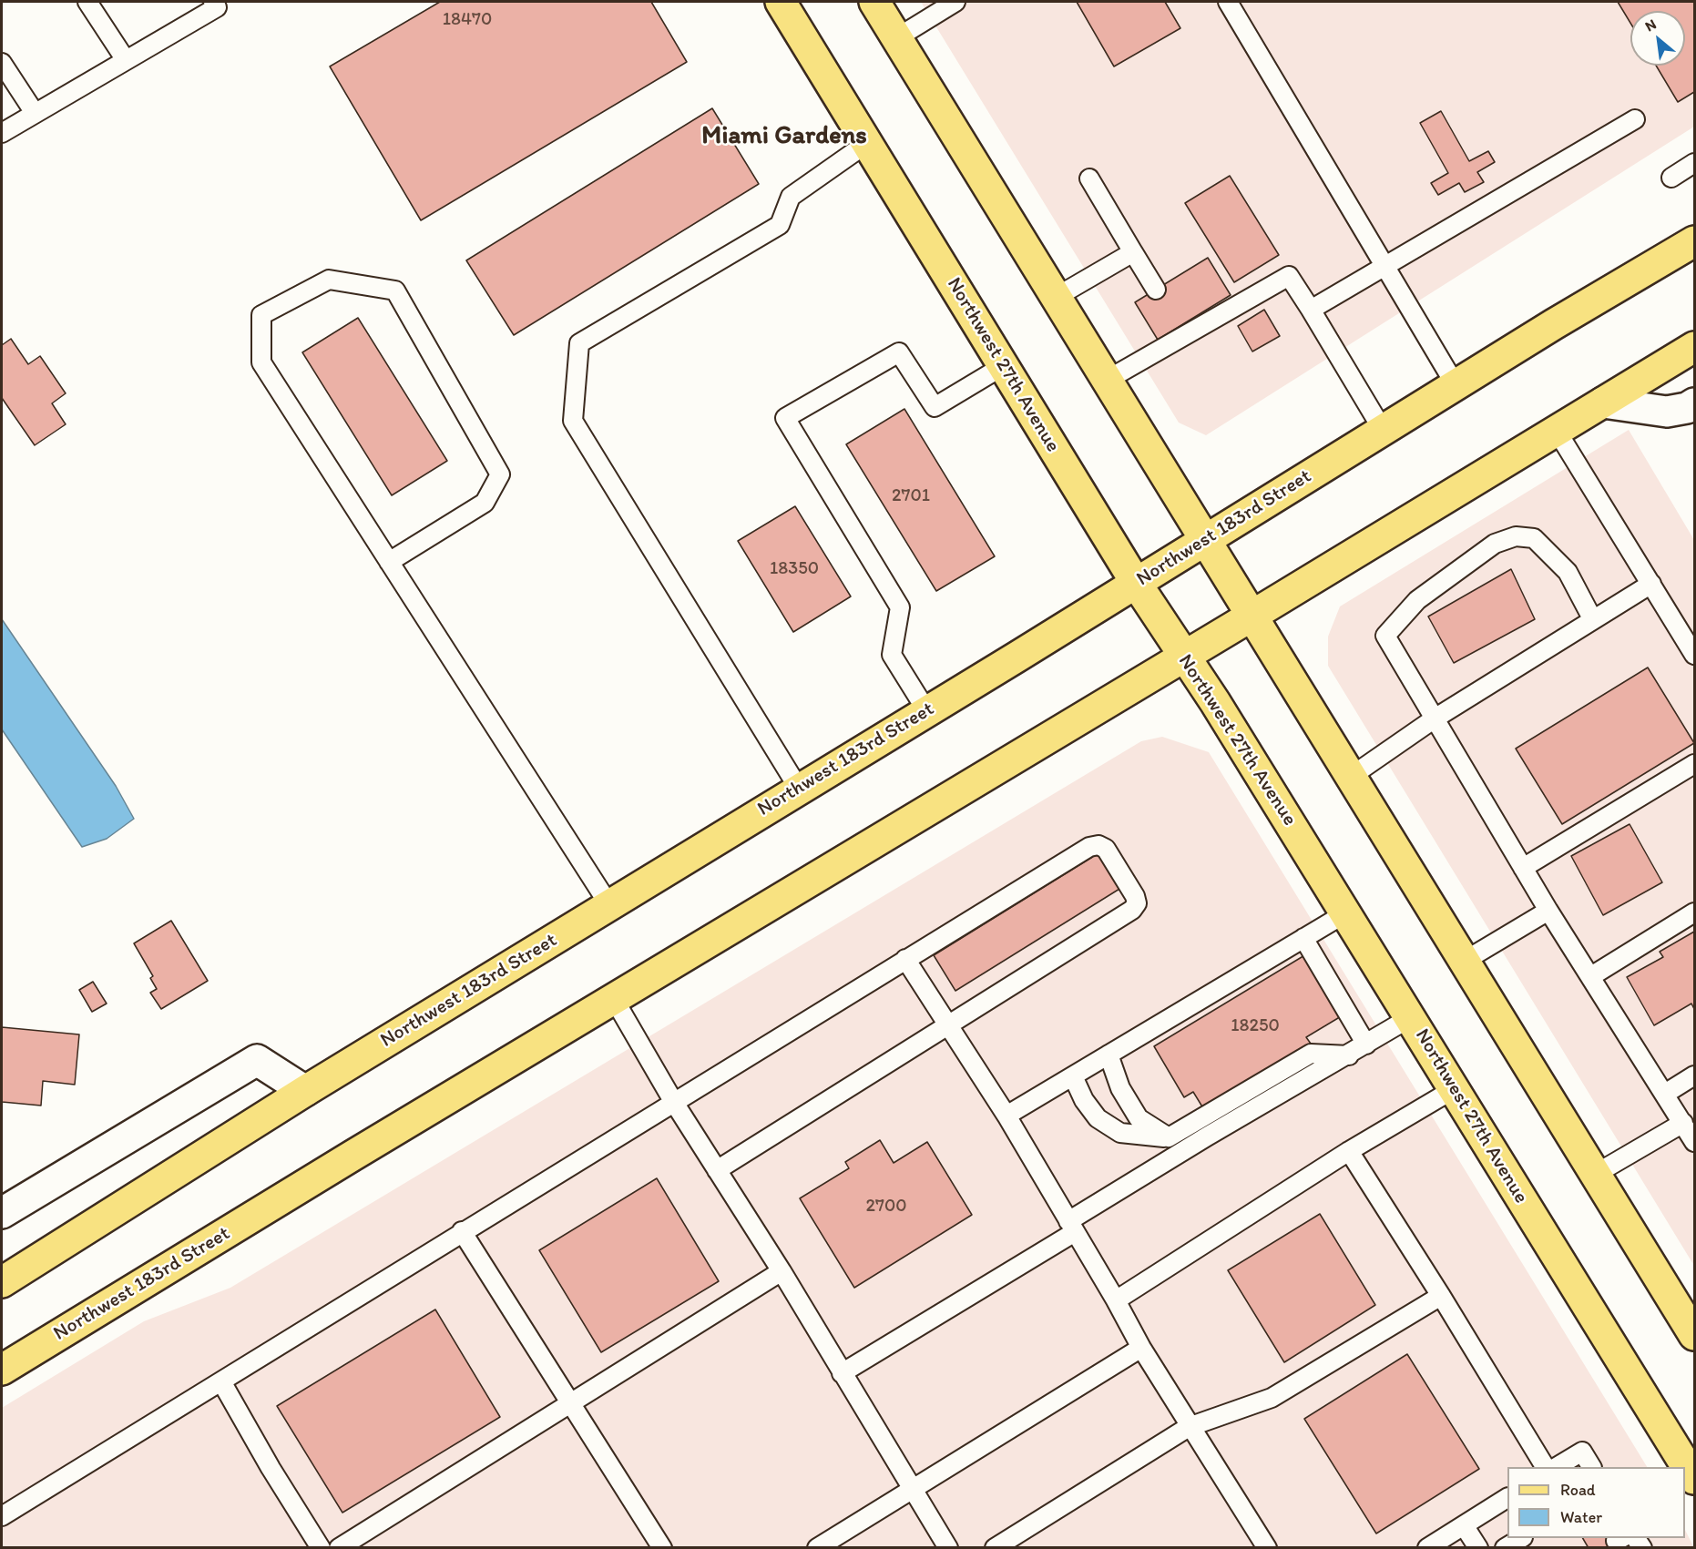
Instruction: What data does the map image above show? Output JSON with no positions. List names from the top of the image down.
{
  "streets": {
    "main road": ["Northwest 27th Avenue", "Northwest 183rd Street"]
  },
  "crossings": [
    ["Northwest 27th Avenue", "Northwest 183rd Street"]
  ],
  "districts": ["Miami Gardens"],
  "house_numbers": [
    "18470",
    "2701",
    "18350",
    "18250",
    "2700"
  ],
  "legend": ["Road", "Water"],
  "north": "top left"
}
